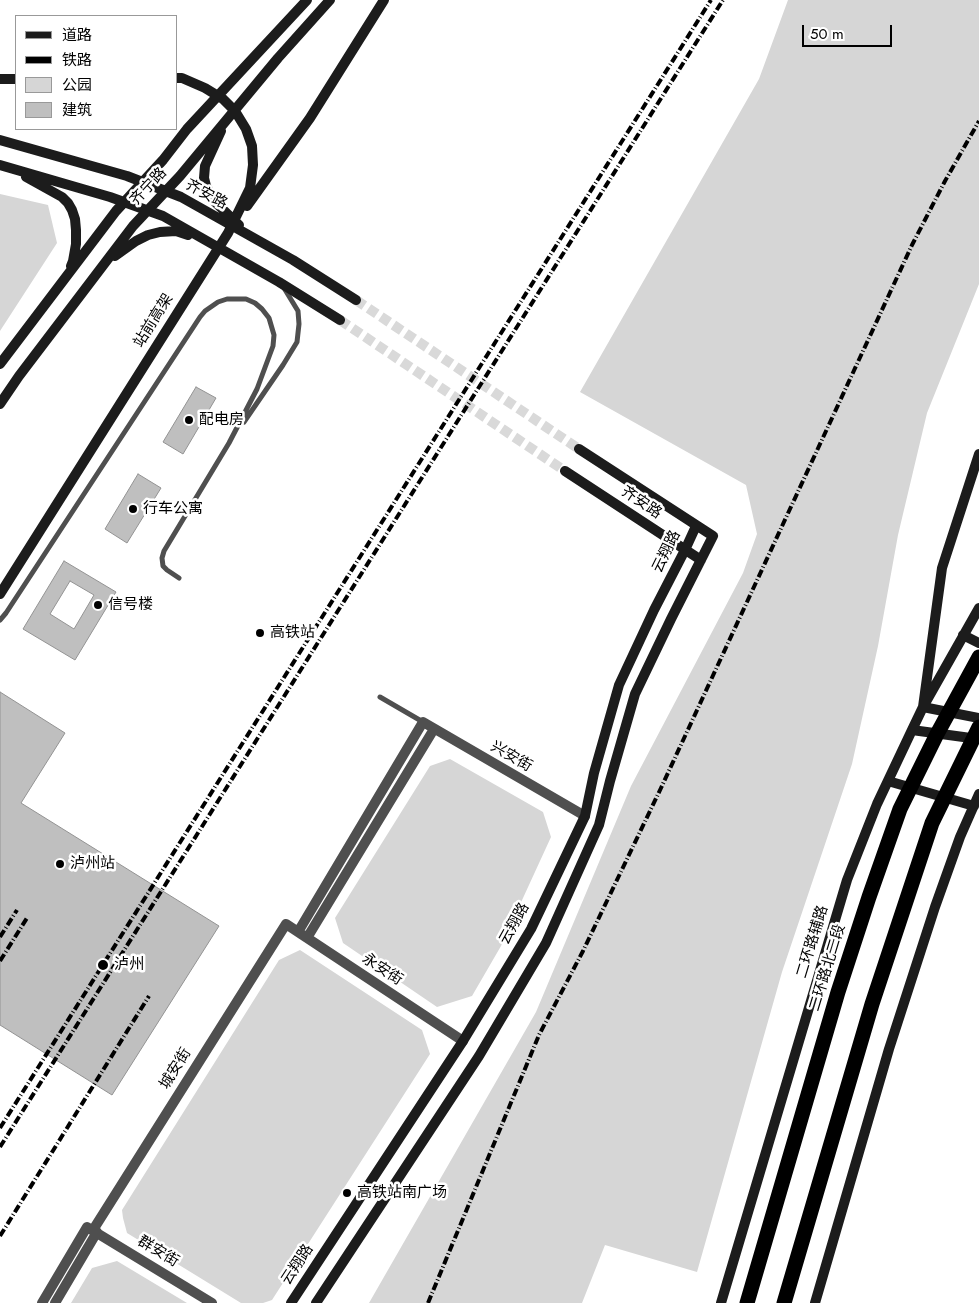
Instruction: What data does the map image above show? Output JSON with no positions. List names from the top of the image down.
{
  "streets": {
    "highway": ["二环路北二段"],
    "street": [
      "齐宁路",
      "齐安路",
      "站前高架",
      "云翔路",
      "兴安街",
      "二环路辅路",
      "永安街",
      "城安街",
      "群安街"
    ]
  },
  "crossings": [
    ["齐宁路", "齐安路"],
    ["齐安路", "云翔路"],
    ["云翔路", "兴安街"],
    ["云翔路", "永安街"],
    ["永安街", "城安街"],
    ["城安街", "群安街"]
  ],
  "places": [
    "配电房",
    "行车公寓",
    "信号楼",
    "高铁站",
    "泸州站",
    "泸州",
    "高铁站南广场"
  ],
  "legend": [
    "道路",
    "铁路",
    "公园",
    "建筑"
  ],
  "scale_bar": "50 m"
}
